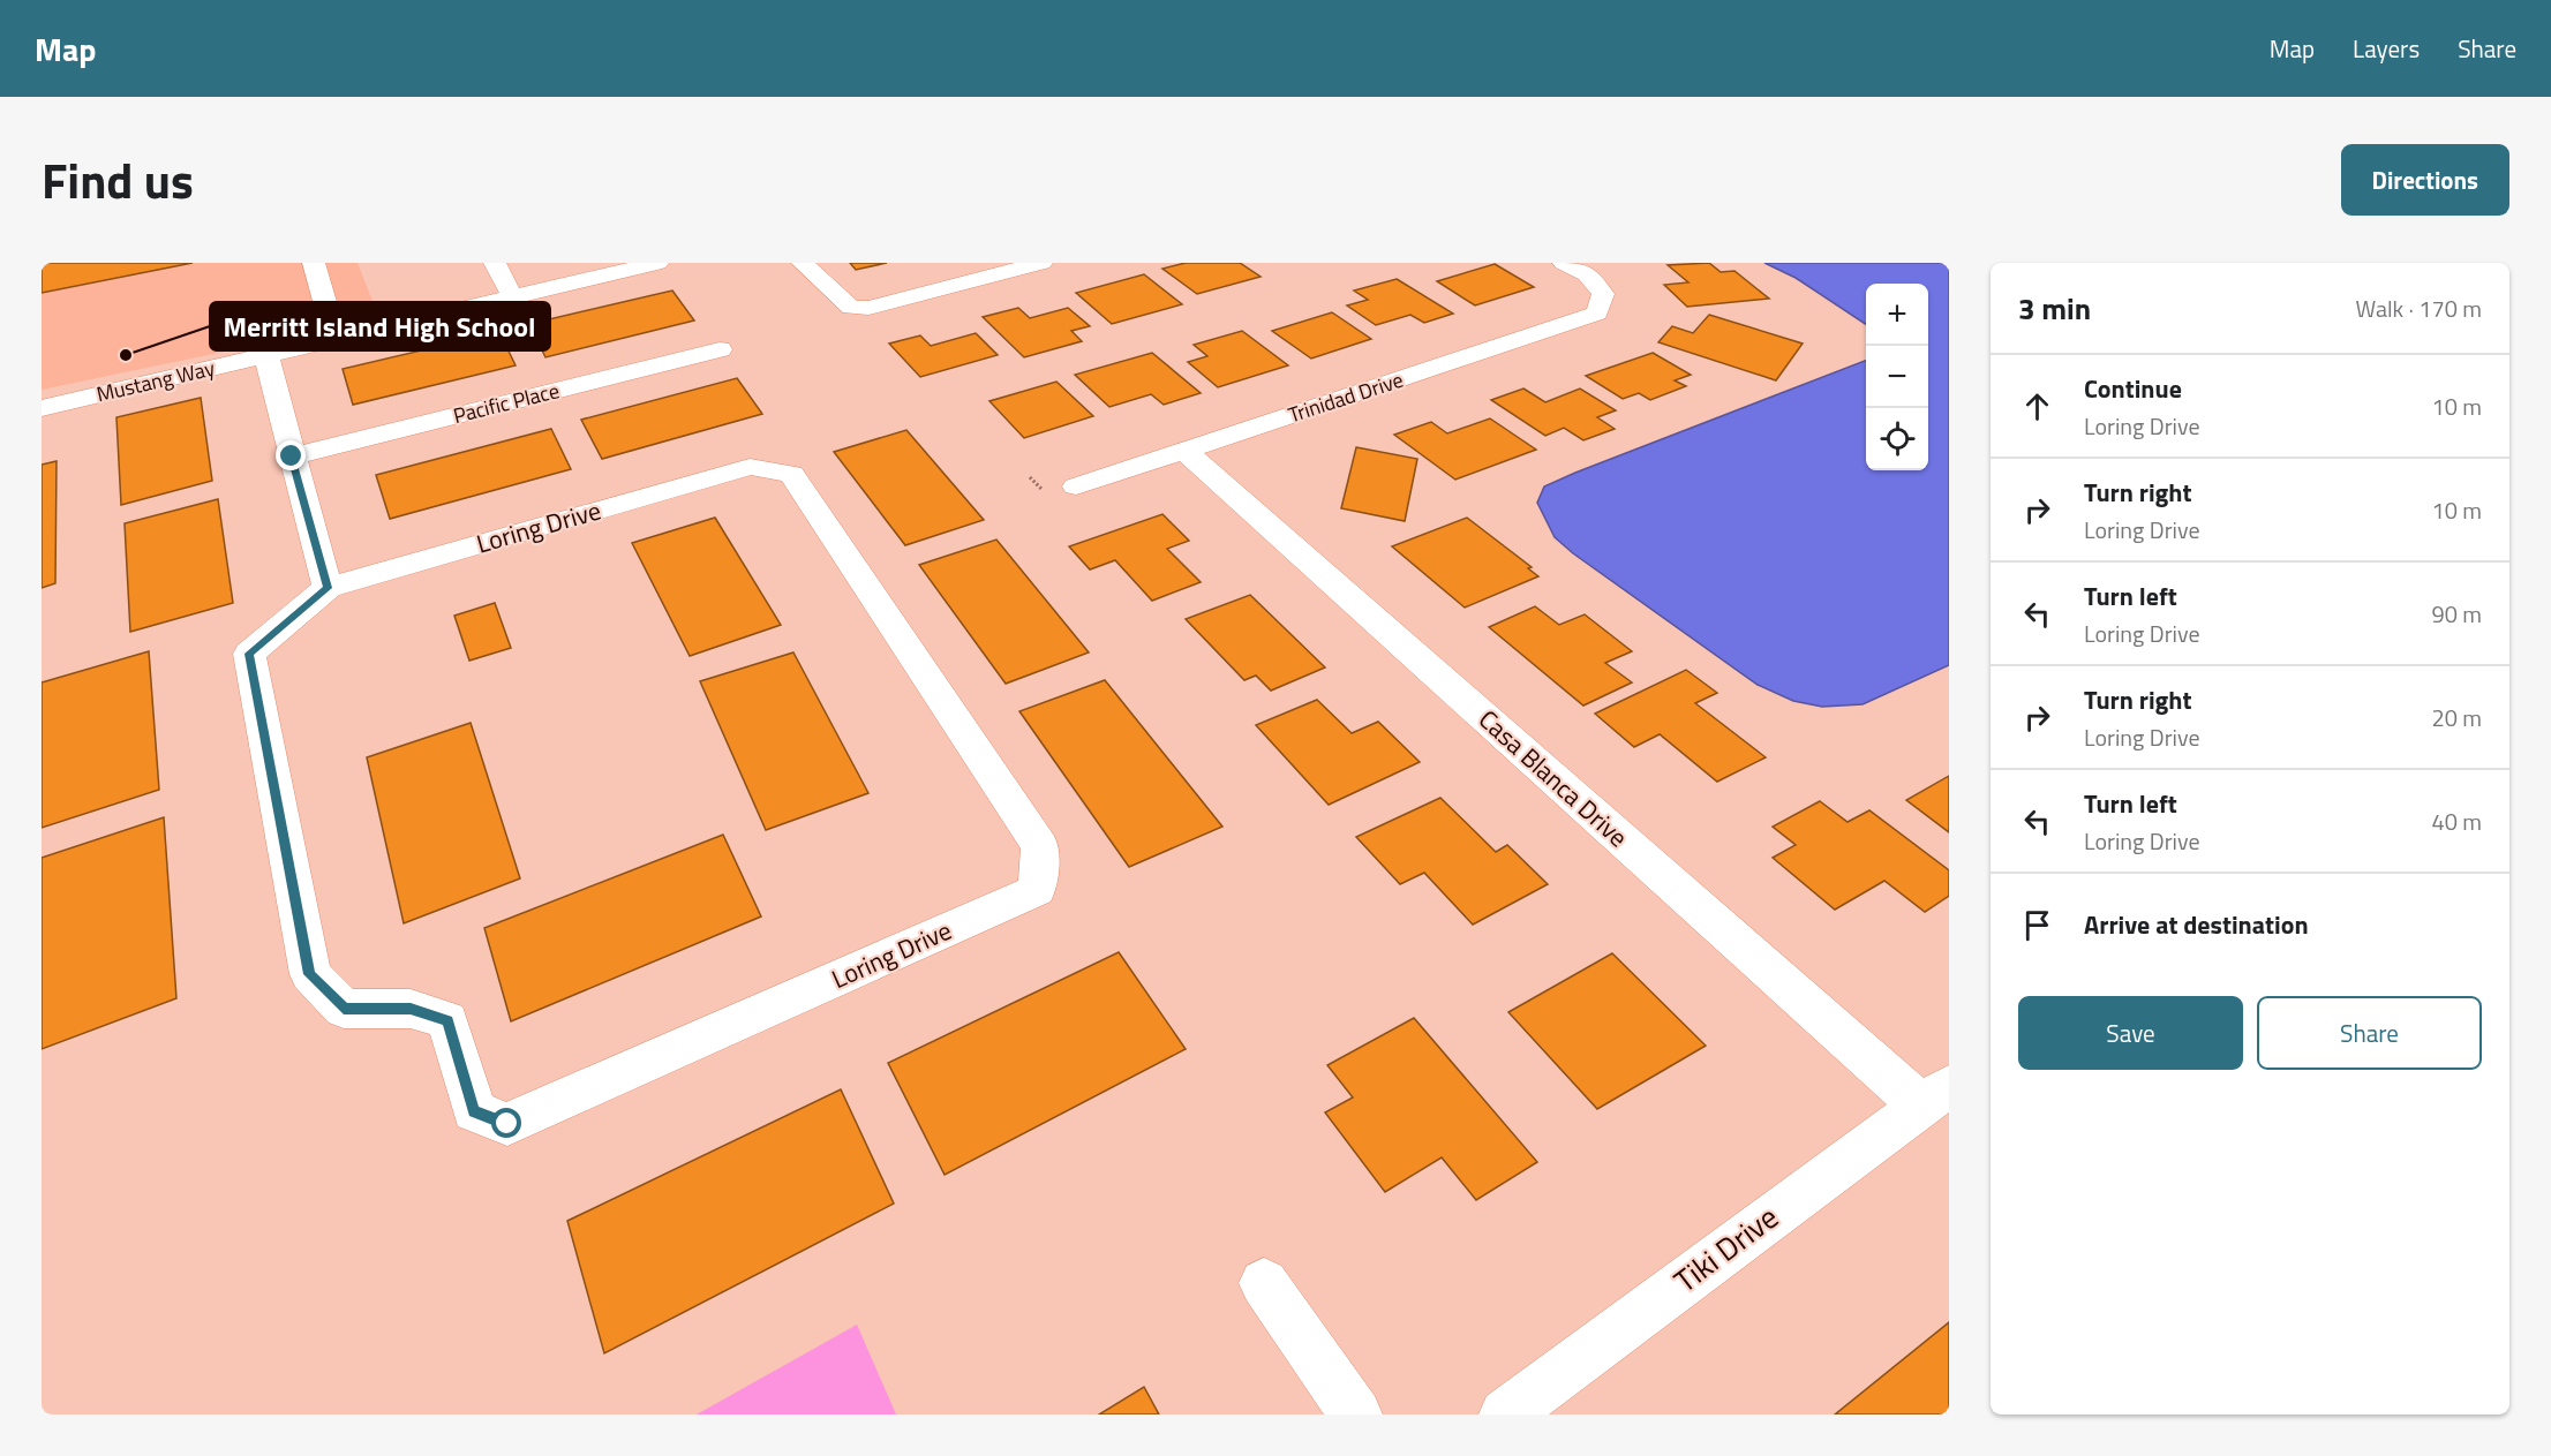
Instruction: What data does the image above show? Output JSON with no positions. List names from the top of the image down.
{
  "streets": {
    "street": [
      "Mustang Way",
      "Trinidad Drive",
      "Pacific Place",
      "Loring Drive",
      "Casa Blanca Drive",
      "Tiki Drive"
    ]
  },
  "crossings": [
    ["Trinidad Drive", "Casa Blanca Drive"],
    ["Casa Blanca Drive", "Tiki Drive"]
  ],
  "places": ["Merritt Island High School"],
  "page": {
    "header": "Map",
    "nav": ["Map", "Layers", "Share"],
    "title": "Find us",
    "buttons": [
      "Directions",
      ["Save", "Share"]
    ],
    "heading": ["3 min", "Walk · 170 m"],
    "map_buttons": ["+", "−"],
    "list": [
      ["Continue", "Loring Drive", "10 m"],
      ["Turn right", "Loring Drive", "10 m"],
      ["Turn left", "Loring Drive", "90 m"],
      ["Turn right", "Loring Drive", "20 m"],
      ["Turn left", "Loring Drive", "40 m"],
      "Arrive at destination"
    ]
  }
}
